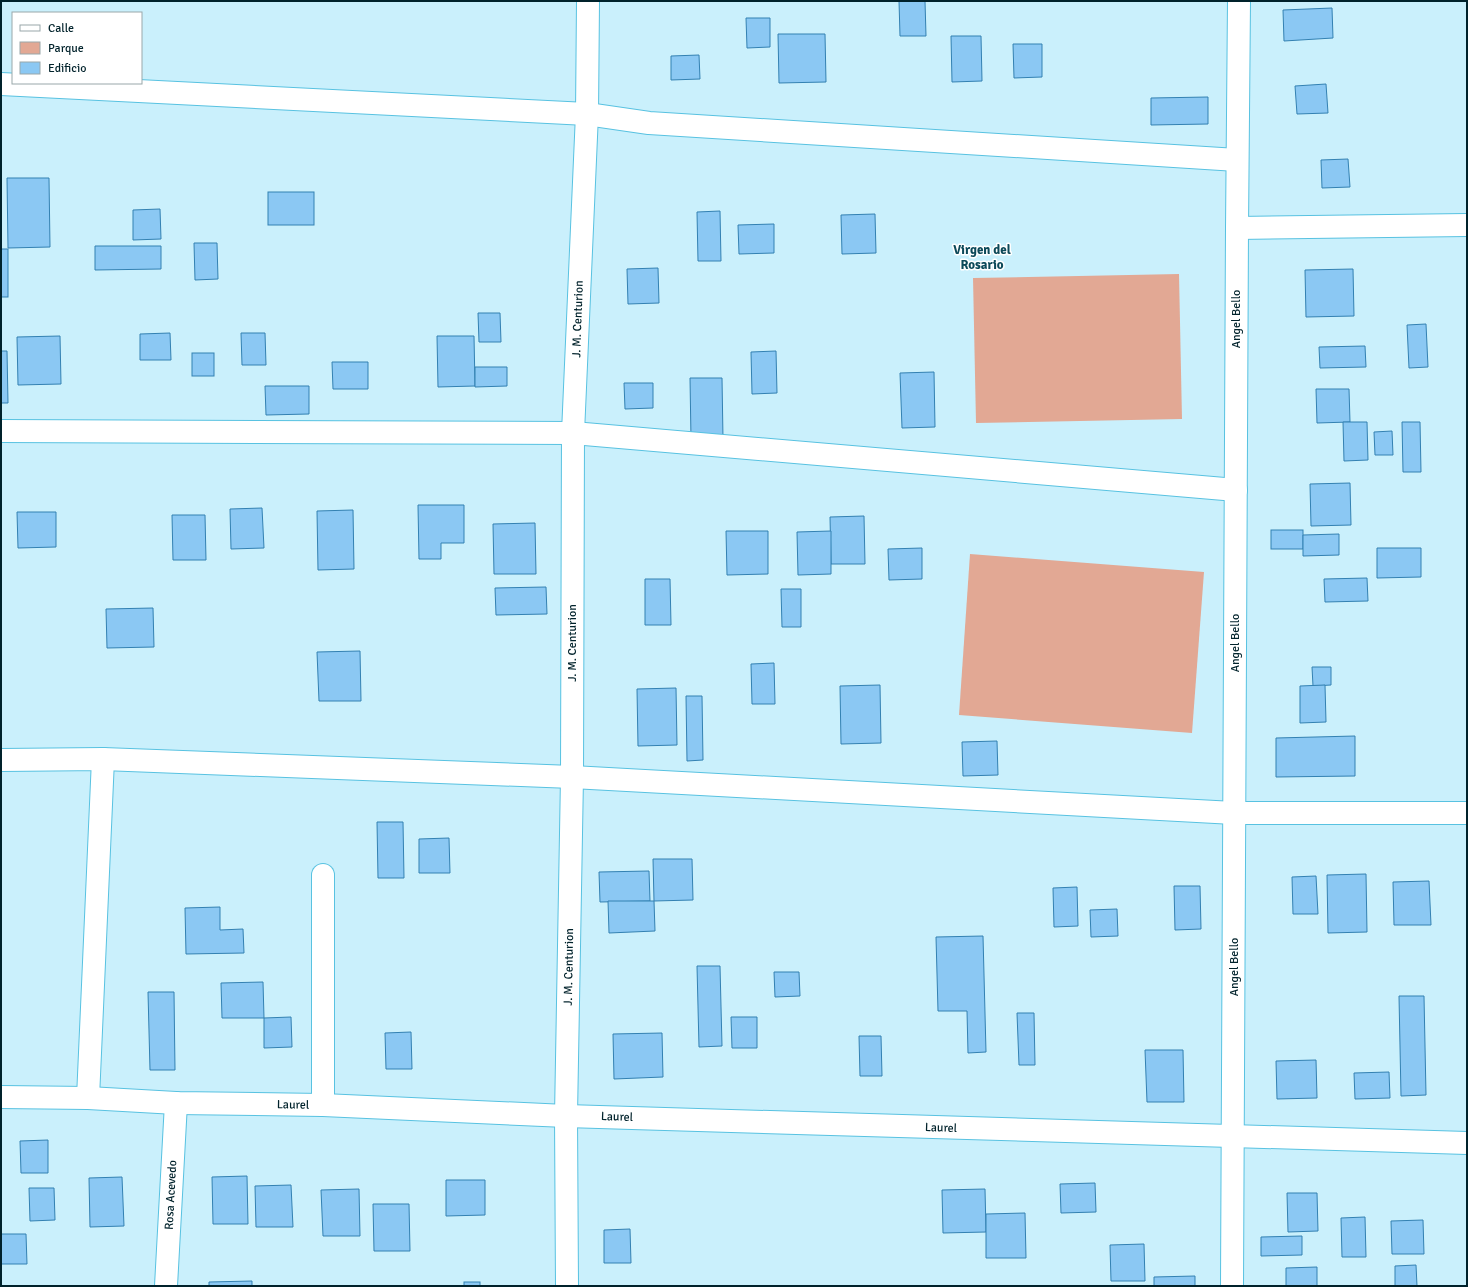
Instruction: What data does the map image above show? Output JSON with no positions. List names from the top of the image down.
{
  "streets": {
    "street": [
      "J. M. Centurion",
      "Angel Bello",
      "Laurel",
      "Rosa Acevedo"
    ]
  },
  "crossings": [
    ["J. M. Centurion", "Laurel"],
    ["Angel Bello", "Laurel"],
    ["Laurel", "Rosa Acevedo"]
  ],
  "districts": ["Virgen del Rosario"],
  "legend": ["Calle", "Parque", "Edificio"]
}
